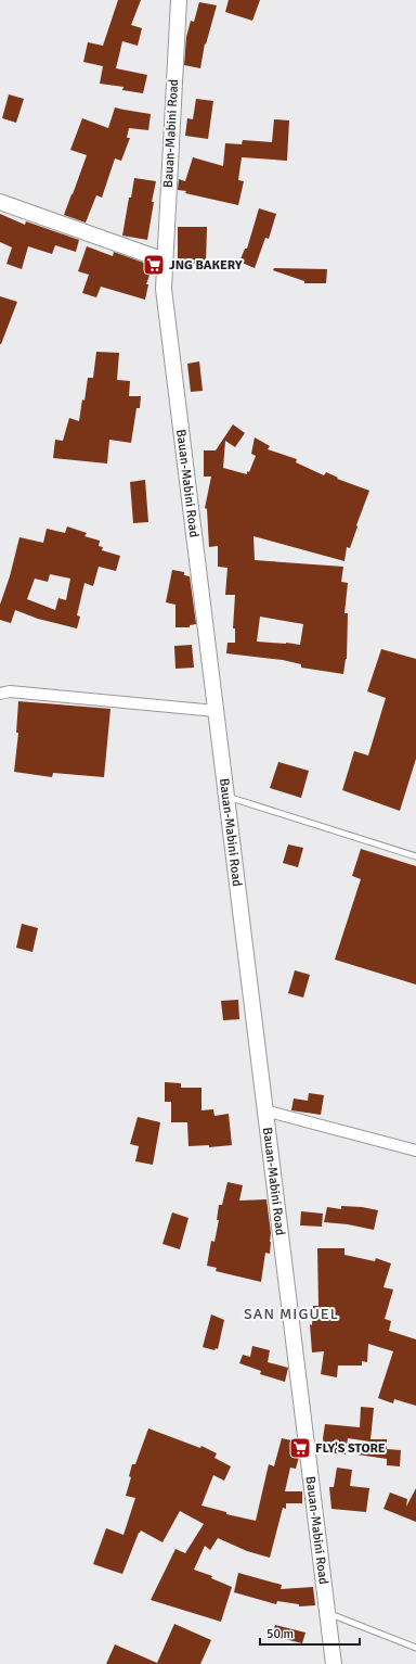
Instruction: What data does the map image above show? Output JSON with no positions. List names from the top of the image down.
{
  "streets": {
    "main road": ["Bauan-Mabini Road"]
  },
  "districts": ["SAN MIGUEL"],
  "places": {
    "supermarket": ["JNG BAKERY", "FLY'S STORE"]
  },
  "scale_bar": "50 m"
}
